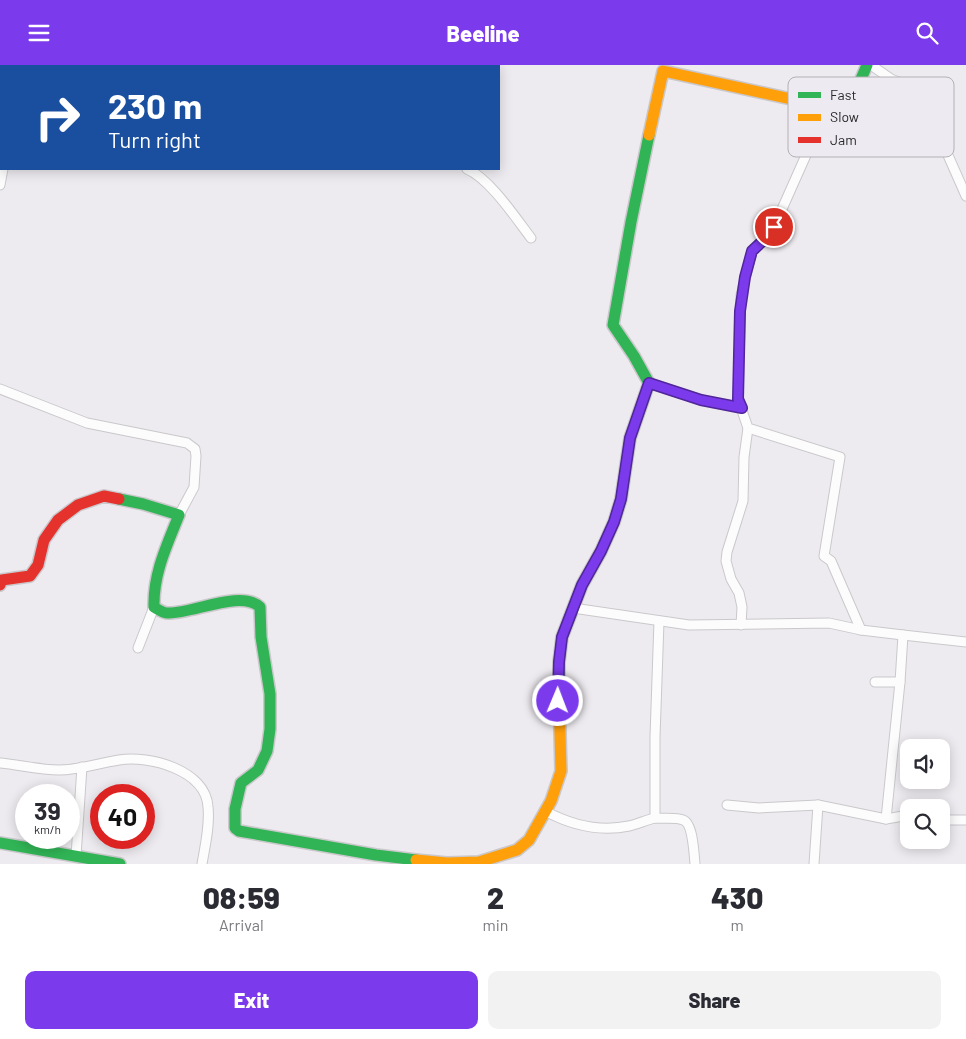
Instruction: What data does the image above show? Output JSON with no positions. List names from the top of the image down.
{
  "legend": ["Fast", "Slow", "Jam"],
  "page": {
    "header": "Beeline",
    "turn": ["230 m", "Turn right"],
    "speed": "39 km/h",
    "limit": "40",
    "eta": [
      "08:59",
      "Arrival",
      "2",
      "min",
      "430",
      "m"
    ],
    "buttons": ["Exit", "Share"]
  }
}
